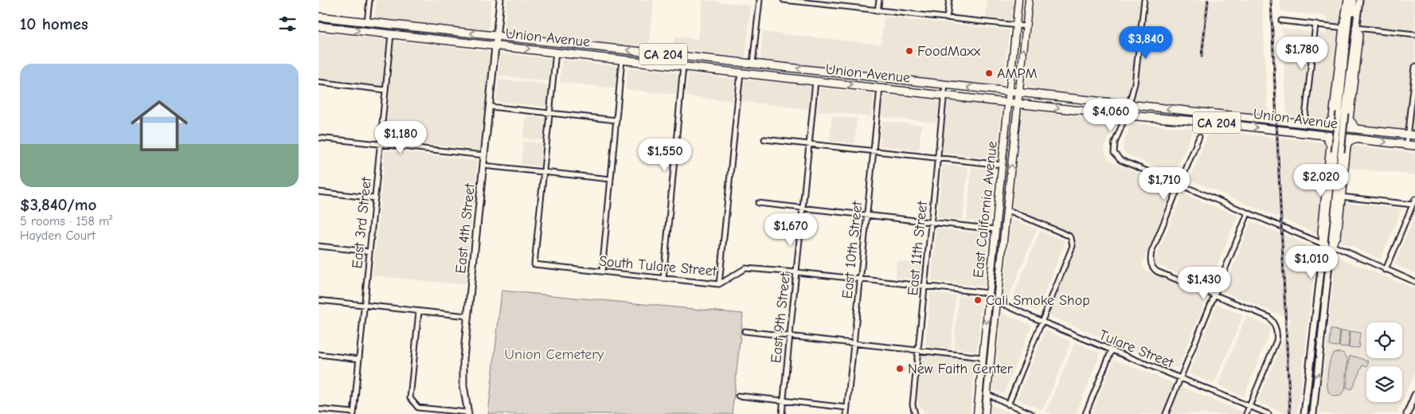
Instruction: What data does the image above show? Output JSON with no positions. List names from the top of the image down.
{
  "streets": {
    "highway": ["Union Avenue", "CA 204"],
    "main road": ["East California Avenue", "East 4th Street"],
    "street": [
      "East 3rd Street",
      "East 11th Street",
      "East 10th Street",
      "South Tulare Street",
      "East 9th Street",
      "Tulare Street"
    ]
  },
  "crossings": [
    ["Union Avenue", "East California Avenue"],
    ["Union Avenue", "East 3rd Street"],
    ["Union Avenue", "East 4th Street"],
    ["Union Avenue", "East 11th Street"],
    ["Union Avenue", "East 10th Street"],
    ["Union Avenue", "East 9th Street"],
    ["East California Avenue", "South Tulare Street"],
    ["East California Avenue", "Tulare Street"],
    ["East 11th Street", "South Tulare Street"],
    ["East 10th Street", "South Tulare Street"],
    ["South Tulare Street", "East 9th Street"]
  ],
  "parks": ["Union Cemetery"],
  "places": [
    "FoodMaxx",
    "AMPM",
    "Cali Smoke Shop",
    "New Faith Center"
  ],
  "page": {
    "heading": "10 homes",
    "price": [
      "$3,840",
      "$1,780",
      "$4,060",
      "$1,180",
      "$1,550",
      "$2,020",
      "$1,710",
      "$1,670",
      "$1,010",
      "$1,430"
    ],
    "list": [
      {
        "name": "$3,840/mo",
        "note": "5 rooms · 158 m² · Hayden Court"
      }
    ]
  }
}
